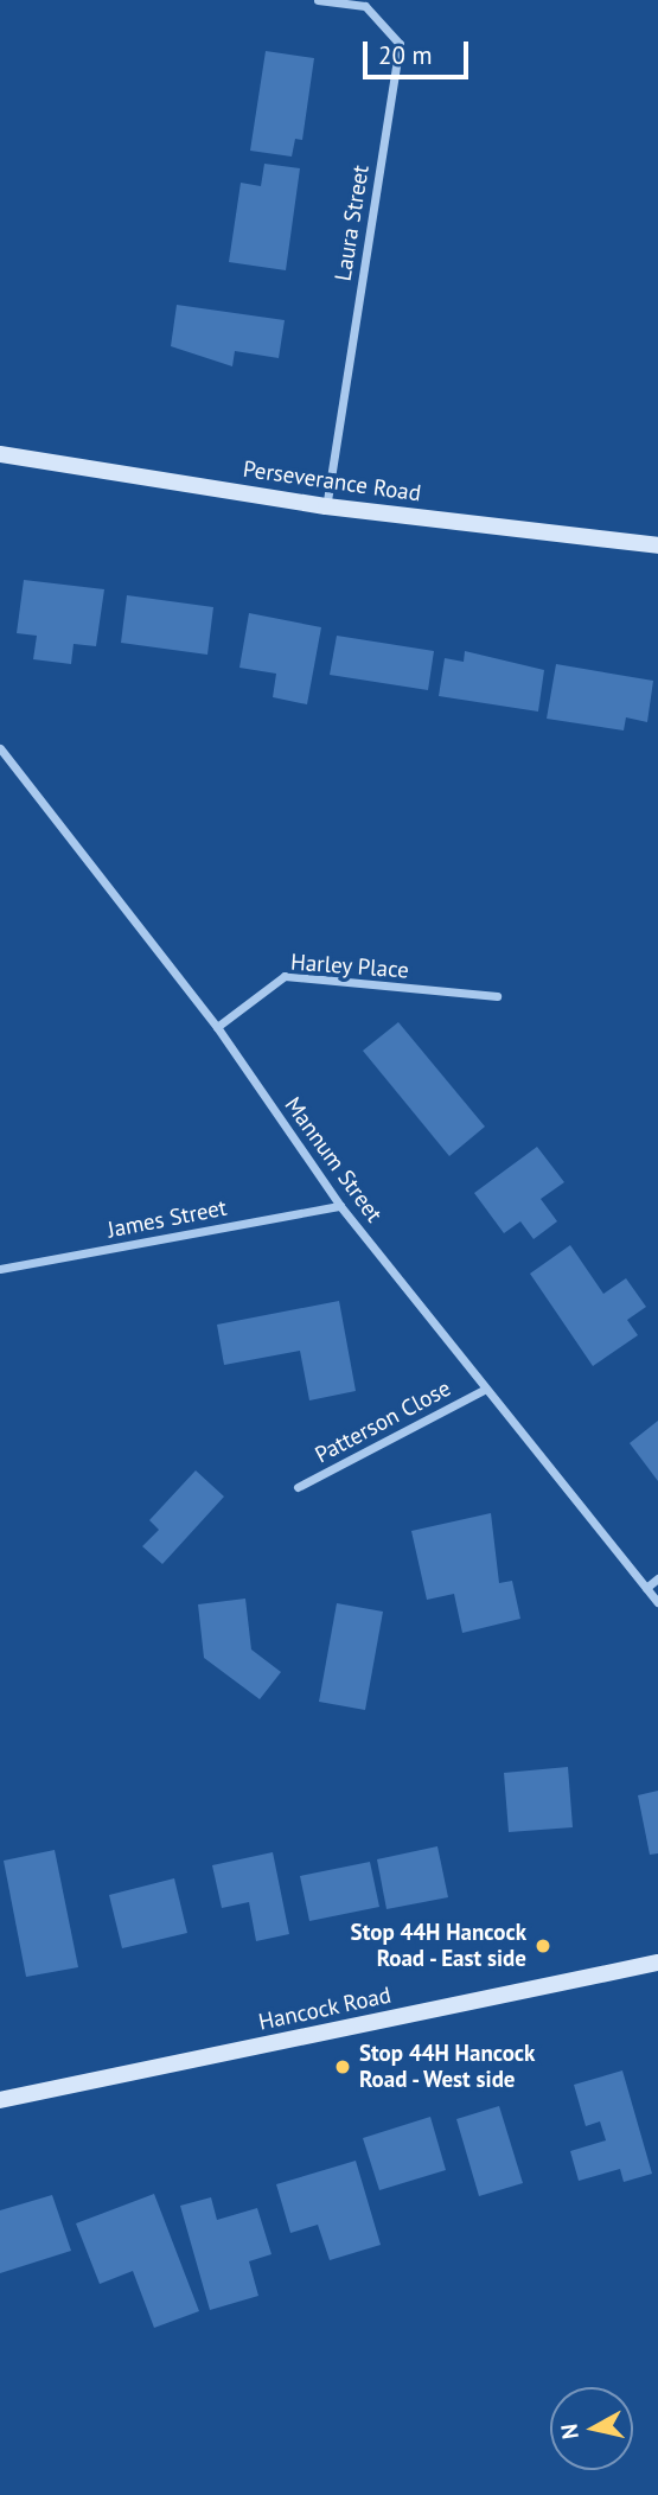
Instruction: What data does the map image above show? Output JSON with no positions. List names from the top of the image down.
{
  "streets": {
    "main road": ["Perseverance Road", "Hancock Road"],
    "street": [
      "Laura Street",
      "Harley Place",
      "Mannum Street",
      "James Street",
      "Patterson Close"
    ]
  },
  "crossings": [
    ["Laura Street", "Perseverance Road"],
    ["Harley Place", "Mannum Street"],
    ["Mannum Street", "James Street"],
    ["Mannum Street", "Patterson Close"]
  ],
  "places": ["Stop 44H Hancock Road - East side", "Stop 44H Hancock Road - West side"],
  "scale_bar": "20 m",
  "north": "left"
}
